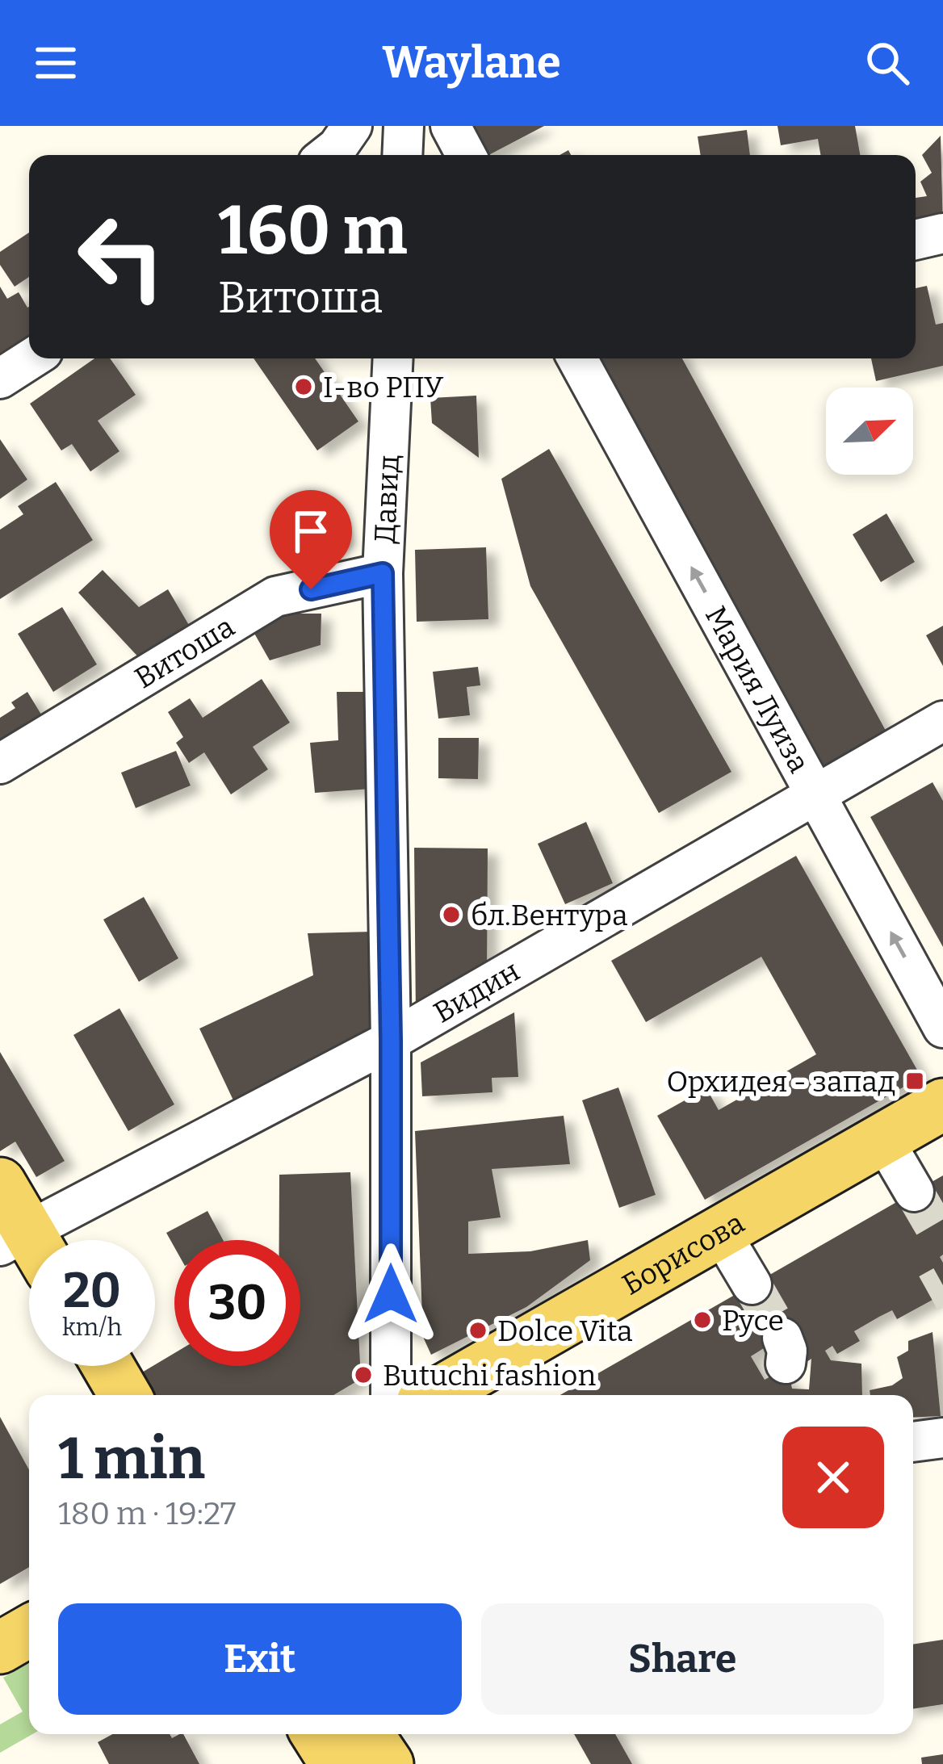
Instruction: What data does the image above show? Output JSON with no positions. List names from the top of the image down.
{
  "streets": {
    "main road": ["Борисова"],
    "street": [
      "Давид",
      "Витоша",
      "Мария Луиза",
      "Видин"
    ]
  },
  "crossings": [
    ["Давид", "Витоша"],
    ["Давид", "Видин"],
    ["Мария Луиза", "Видин"]
  ],
  "one_way": ["Мария Луиза"],
  "places": {
    "other": [
      "I-во РПУ",
      "бл.Вентура",
      "Русе",
      "Dolce Vita",
      "Butuchi fashion"
    ],
    "transit": ["Орхидея - запад"]
  },
  "north": "top right",
  "page": {
    "header": "Waylane",
    "turn": ["160 m", "Витоша"],
    "speed": "20 km/h",
    "limit": "30",
    "heading": ["1 min", "180 m · 19:27"],
    "buttons": ["Exit", "Share"]
  }
}
